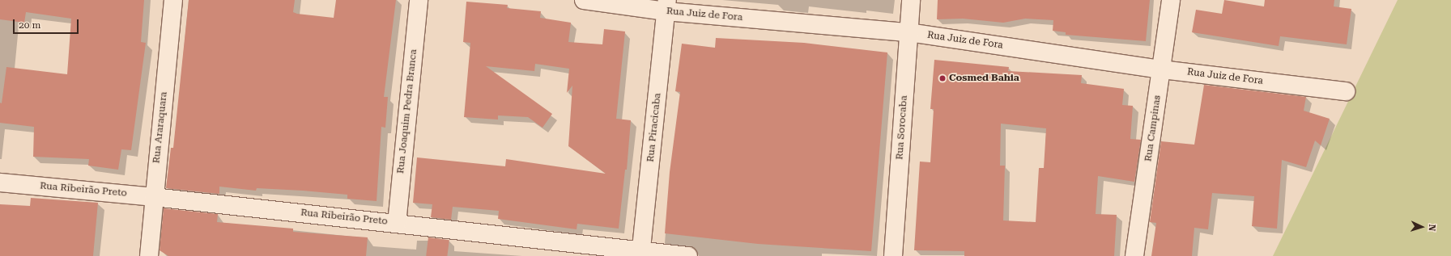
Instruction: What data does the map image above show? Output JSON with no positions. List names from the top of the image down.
{
  "streets": {
    "street": [
      "Rua Juiz de Fora",
      "Rua Joaquim Pedra Branca",
      "Rua Araraquara",
      "Rua Piracicaba",
      "Rua Sorocaba",
      "Rua Campinas",
      "Rua Ribeirão Preto"
    ]
  },
  "crossings": [
    ["Rua Juiz de Fora", "Rua Piracicaba"],
    ["Rua Juiz de Fora", "Rua Sorocaba"],
    ["Rua Juiz de Fora", "Rua Campinas"],
    ["Rua Joaquim Pedra Branca", "Rua Ribeirão Preto"],
    ["Rua Araraquara", "Rua Ribeirão Preto"],
    ["Rua Piracicaba", "Rua Ribeirão Preto"]
  ],
  "places": ["Cosmed Bahia"],
  "scale_bar": "20 m",
  "north": "right"
}
